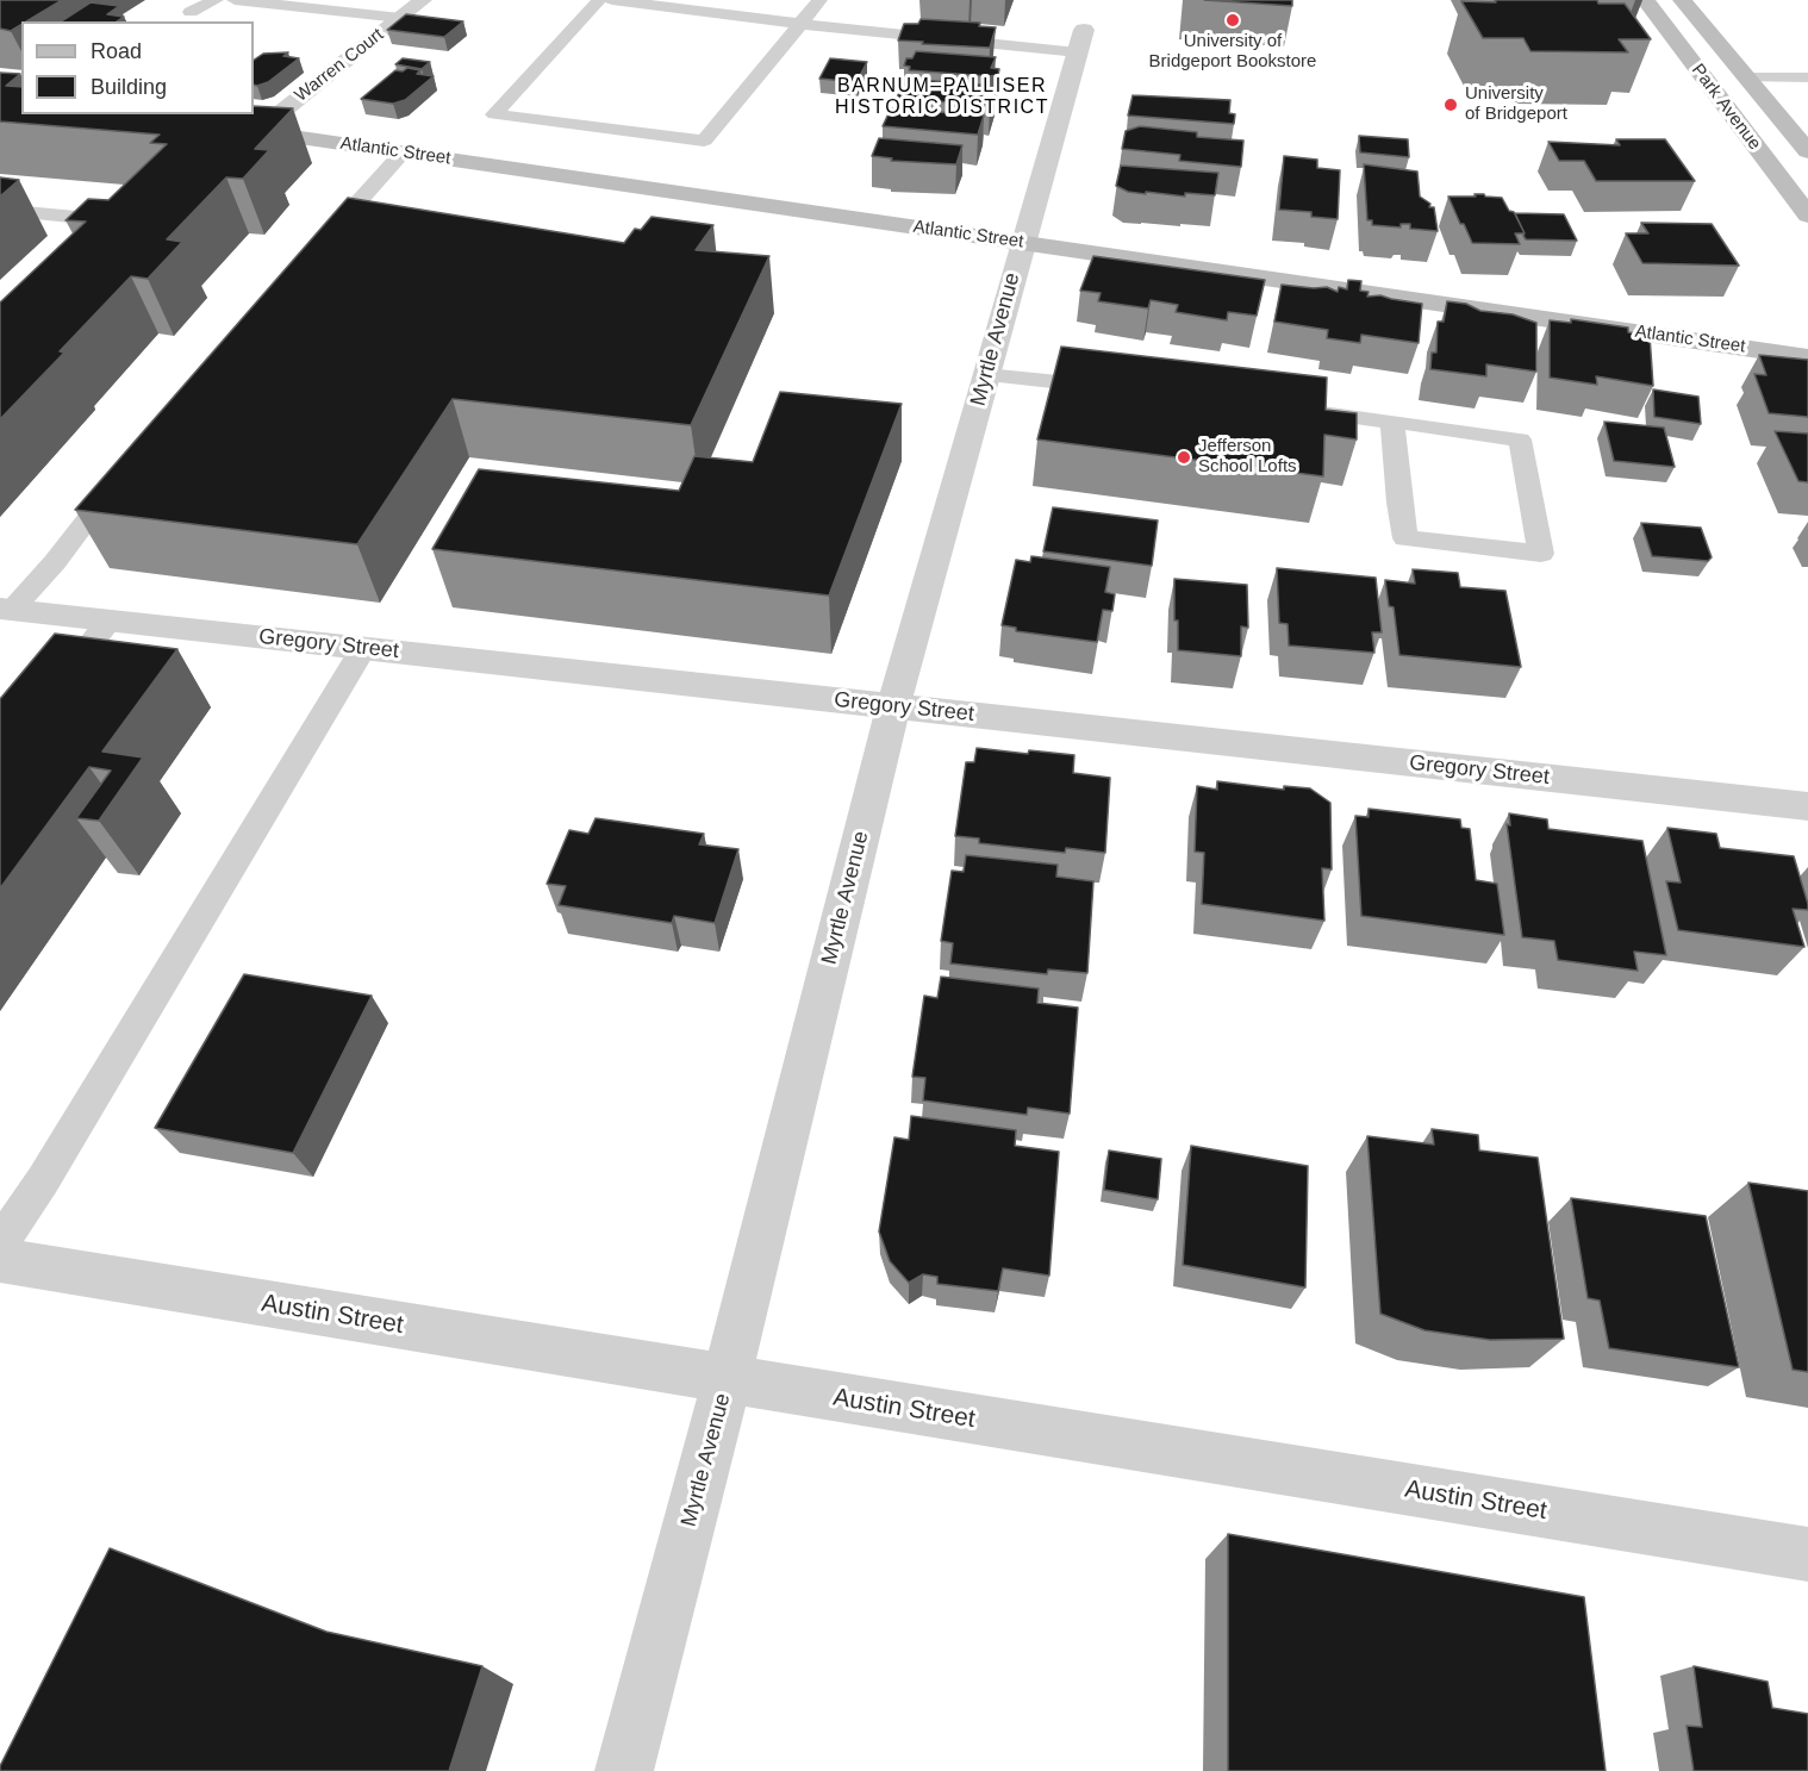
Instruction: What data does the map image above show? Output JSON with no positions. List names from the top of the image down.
{
  "streets": {
    "street": [
      "Warren Court",
      "Park Avenue",
      "Atlantic Street",
      "Myrtle Avenue",
      "Gregory Street",
      "Austin Street"
    ]
  },
  "crossings": [
    ["Warren Court", "Atlantic Street"],
    ["Atlantic Street", "Myrtle Avenue"],
    ["Myrtle Avenue", "Gregory Street"],
    ["Myrtle Avenue", "Austin Street"]
  ],
  "districts": ["BARNUM–PALLISER HISTORIC DISTRICT"],
  "places": ["University of Bridgeport Bookstore", "University of Bridgeport", "Jefferson School Lofts"],
  "legend": ["Road", "Building"]
}
